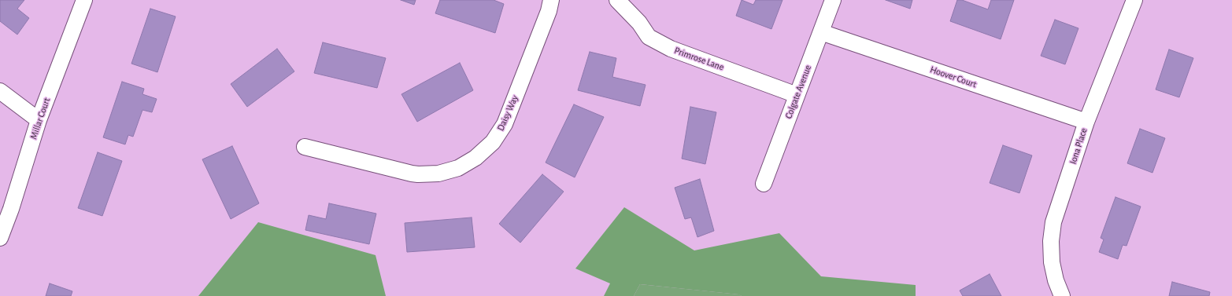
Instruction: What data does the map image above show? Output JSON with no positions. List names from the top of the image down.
{
  "streets": {
    "street": [
      "Primrose Lane",
      "Hoover Court",
      "Colgate Avenue",
      "Daisy Way",
      "Millar Court",
      "Iona Place"
    ]
  },
  "crossings": [
    ["Primrose Lane", "Colgate Avenue"],
    ["Hoover Court", "Colgate Avenue"],
    ["Hoover Court", "Iona Place"]
  ]
}
